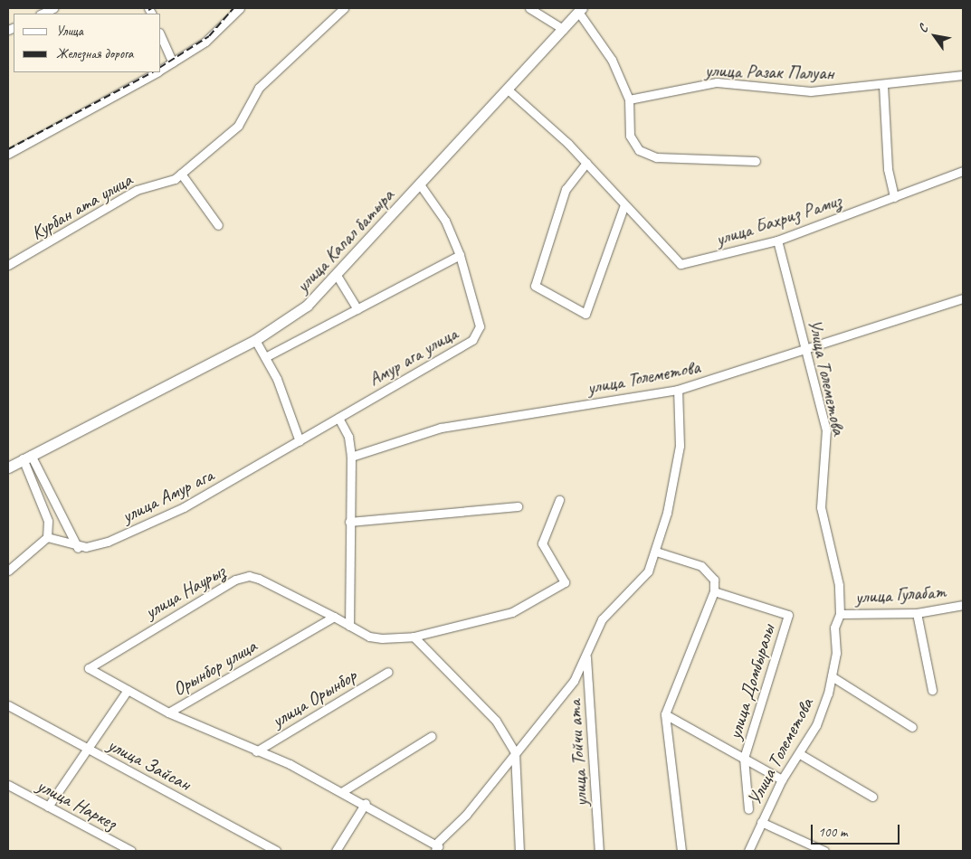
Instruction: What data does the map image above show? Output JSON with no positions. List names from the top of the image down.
{
  "streets": {
    "main road": ["улица Капал батыра"],
    "street": [
      "улица Разак Палуан",
      "Курбан ата улица",
      "улица Бахриз Рамиз",
      "Амур ага улица",
      "улица Толеметова",
      "Улица Толеметова",
      "улица Амур ага",
      "улица Наурыз",
      "улица Гулабат",
      "Орынбор улица",
      "улица Домбыралы",
      "улица Орынбор",
      "улица Тойчи ата",
      "улица Зайсан",
      "улица Наркез"
    ]
  },
  "crossings": [
    ["улица Бахриз Рамиз", "улица Капал батыра"],
    ["улица Бахриз Рамиз", "Улица Толеметова"],
    ["Амур ага улица", "улица Амур ага"],
    ["улица Толеметова", "Улица Толеметова"],
    ["Улица Толеметова", "улица Гулабат"],
    ["улица Наурыз", "Орынбор улица"],
    ["Орынбор улица", "улица Орынбор"]
  ],
  "legend": ["Улица", "Железная дорога"],
  "scale_bar": "100 m",
  "north": "top left"
}
